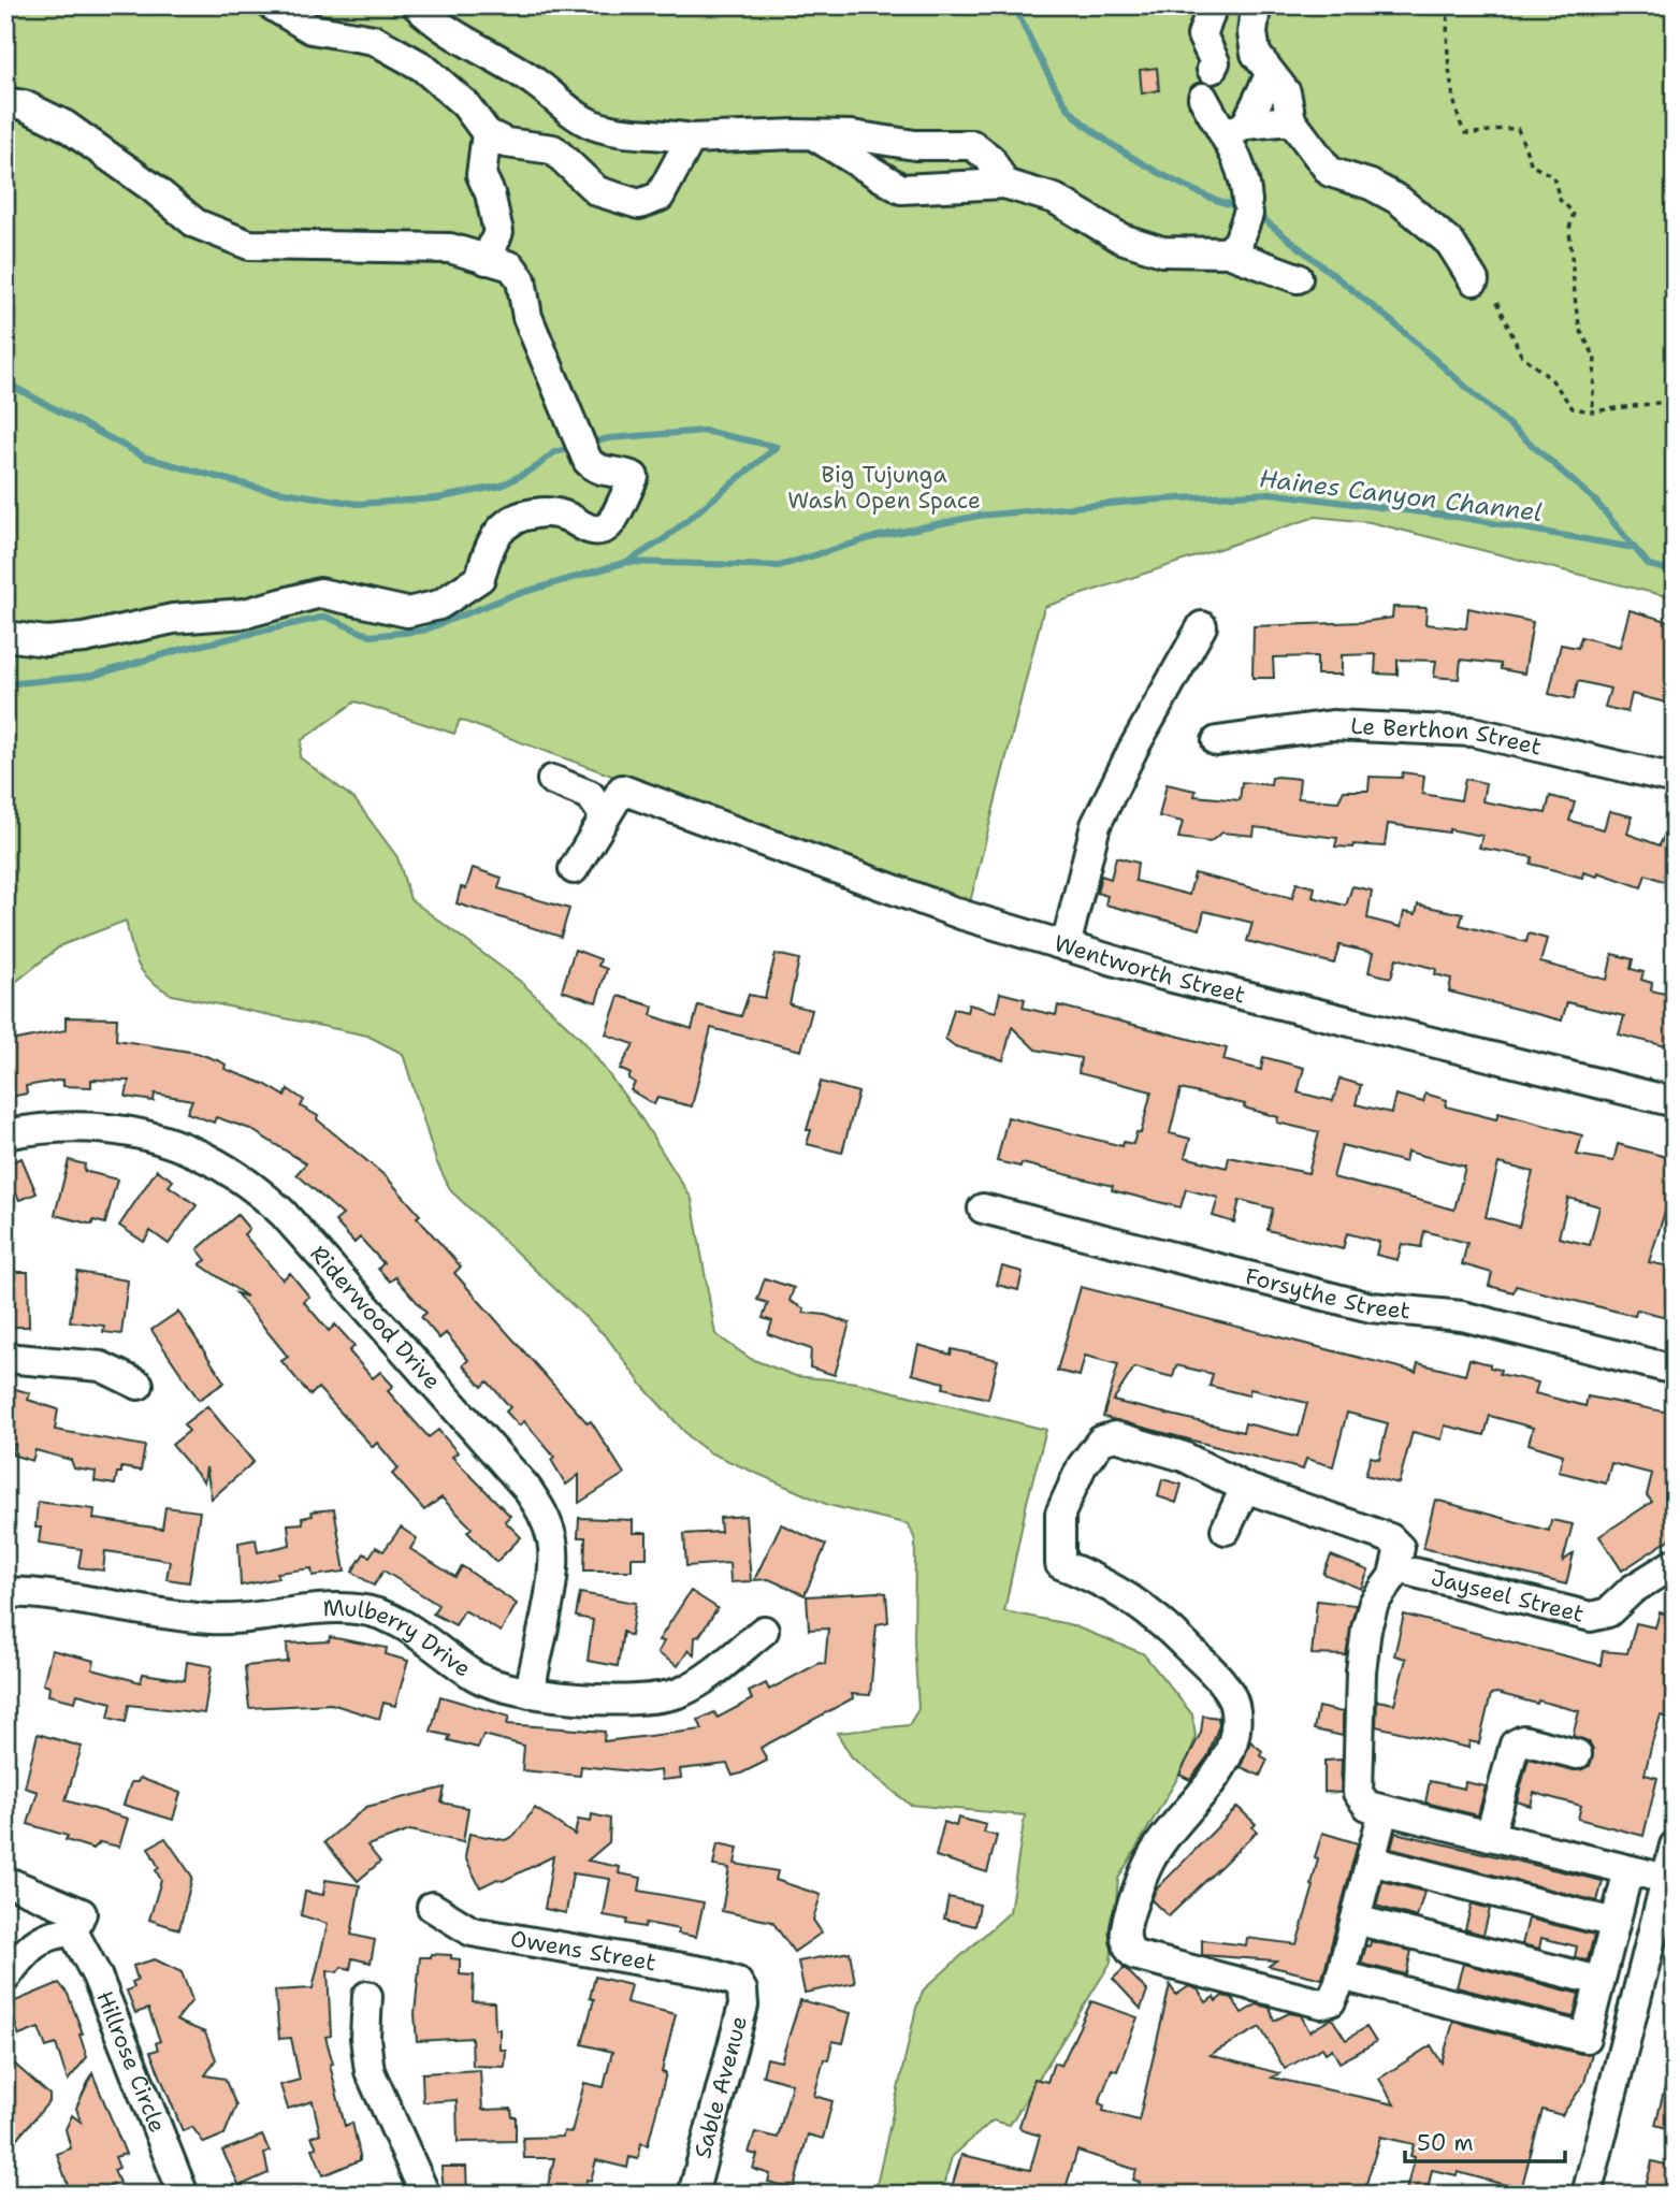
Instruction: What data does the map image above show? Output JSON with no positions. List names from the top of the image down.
{
  "streets": {
    "street": [
      "Le Berthon Street",
      "Wentworth Street",
      "Forsythe Street",
      "Riderwood Drive",
      "Jayseel Street",
      "Mulberry Drive",
      "Owens Street",
      "Hillrose Circle",
      "Sable Avenue"
    ]
  },
  "crossings": [
    ["Riderwood Drive", "Mulberry Drive"],
    ["Owens Street", "Sable Avenue"]
  ],
  "water": ["Haines Canyon Channel"],
  "parks": ["Big Tujunga Wash Open Space"],
  "scale_bar": "50 m"
}
